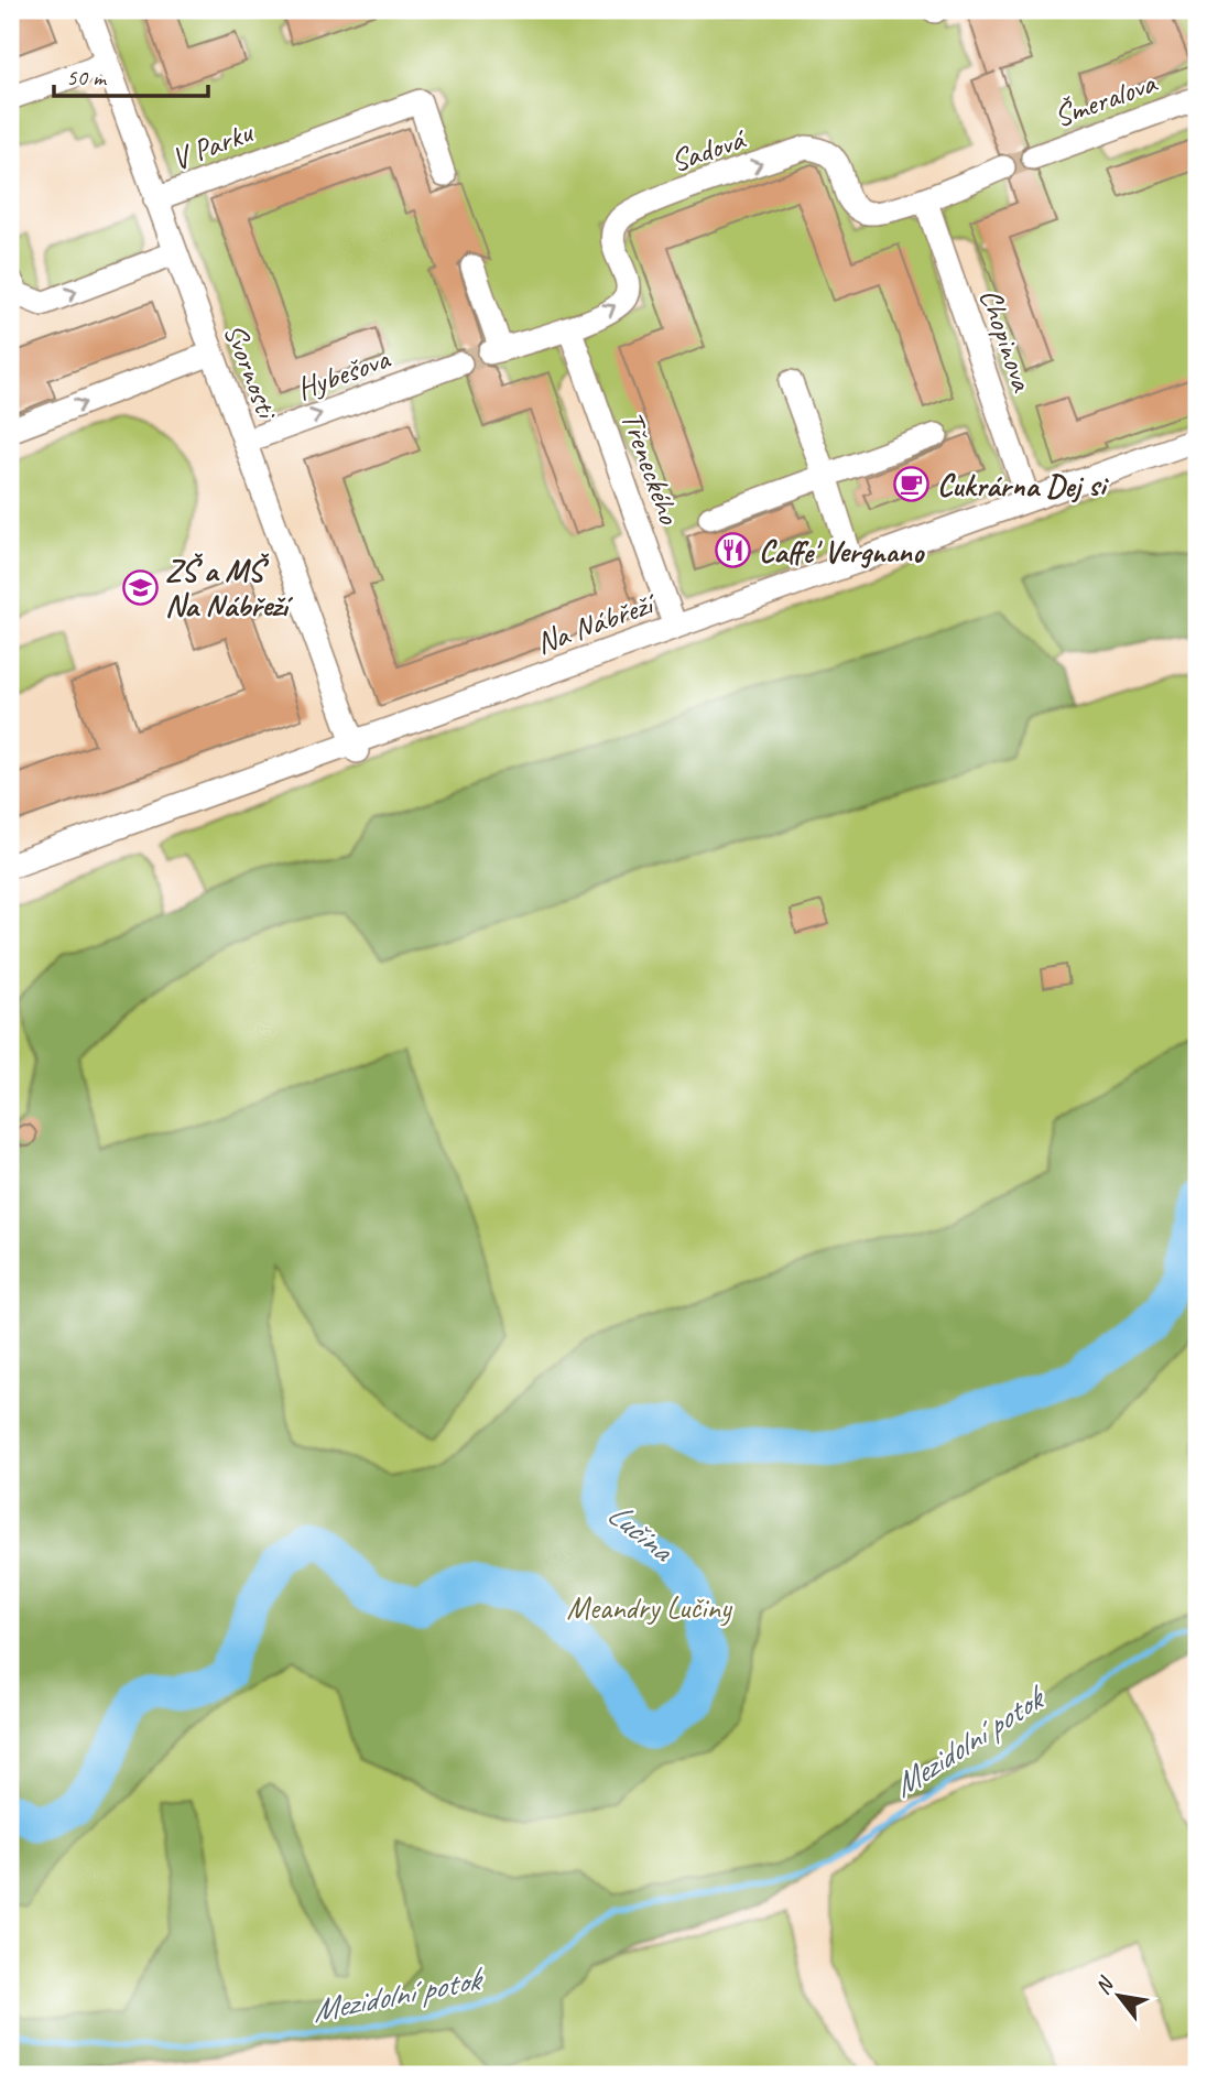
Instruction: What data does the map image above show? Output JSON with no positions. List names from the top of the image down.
{
  "streets": {
    "street": [
      "Šmeralova",
      "V Parku",
      "Sadová",
      "Chopinova",
      "Svornosti",
      "Hybešova",
      "Třeneckého",
      "Na Nábřeží"
    ]
  },
  "crossings": [
    ["V Parku", "Svornosti"],
    ["Sadová", "Chopinova"],
    ["Sadová", "Třeneckého"],
    ["Chopinova", "Na Nábřeží"],
    ["Svornosti", "Hybešova"],
    ["Svornosti", "Na Nábřeží"],
    ["Třeneckého", "Na Nábřeží"]
  ],
  "one_way": ["Hybešova"],
  "water": ["Lučina", "Mezidolní potok"],
  "parks": ["Meandry Lučiny"],
  "places": {
    "cafe": ["Cukrárna Dej si"],
    "restaurant": ["Caffe' Vergnano"],
    "school or university": ["ZŠ a MŠ Na Nábřeží"]
  },
  "scale_bar": "50 m",
  "north": "top left"
}
